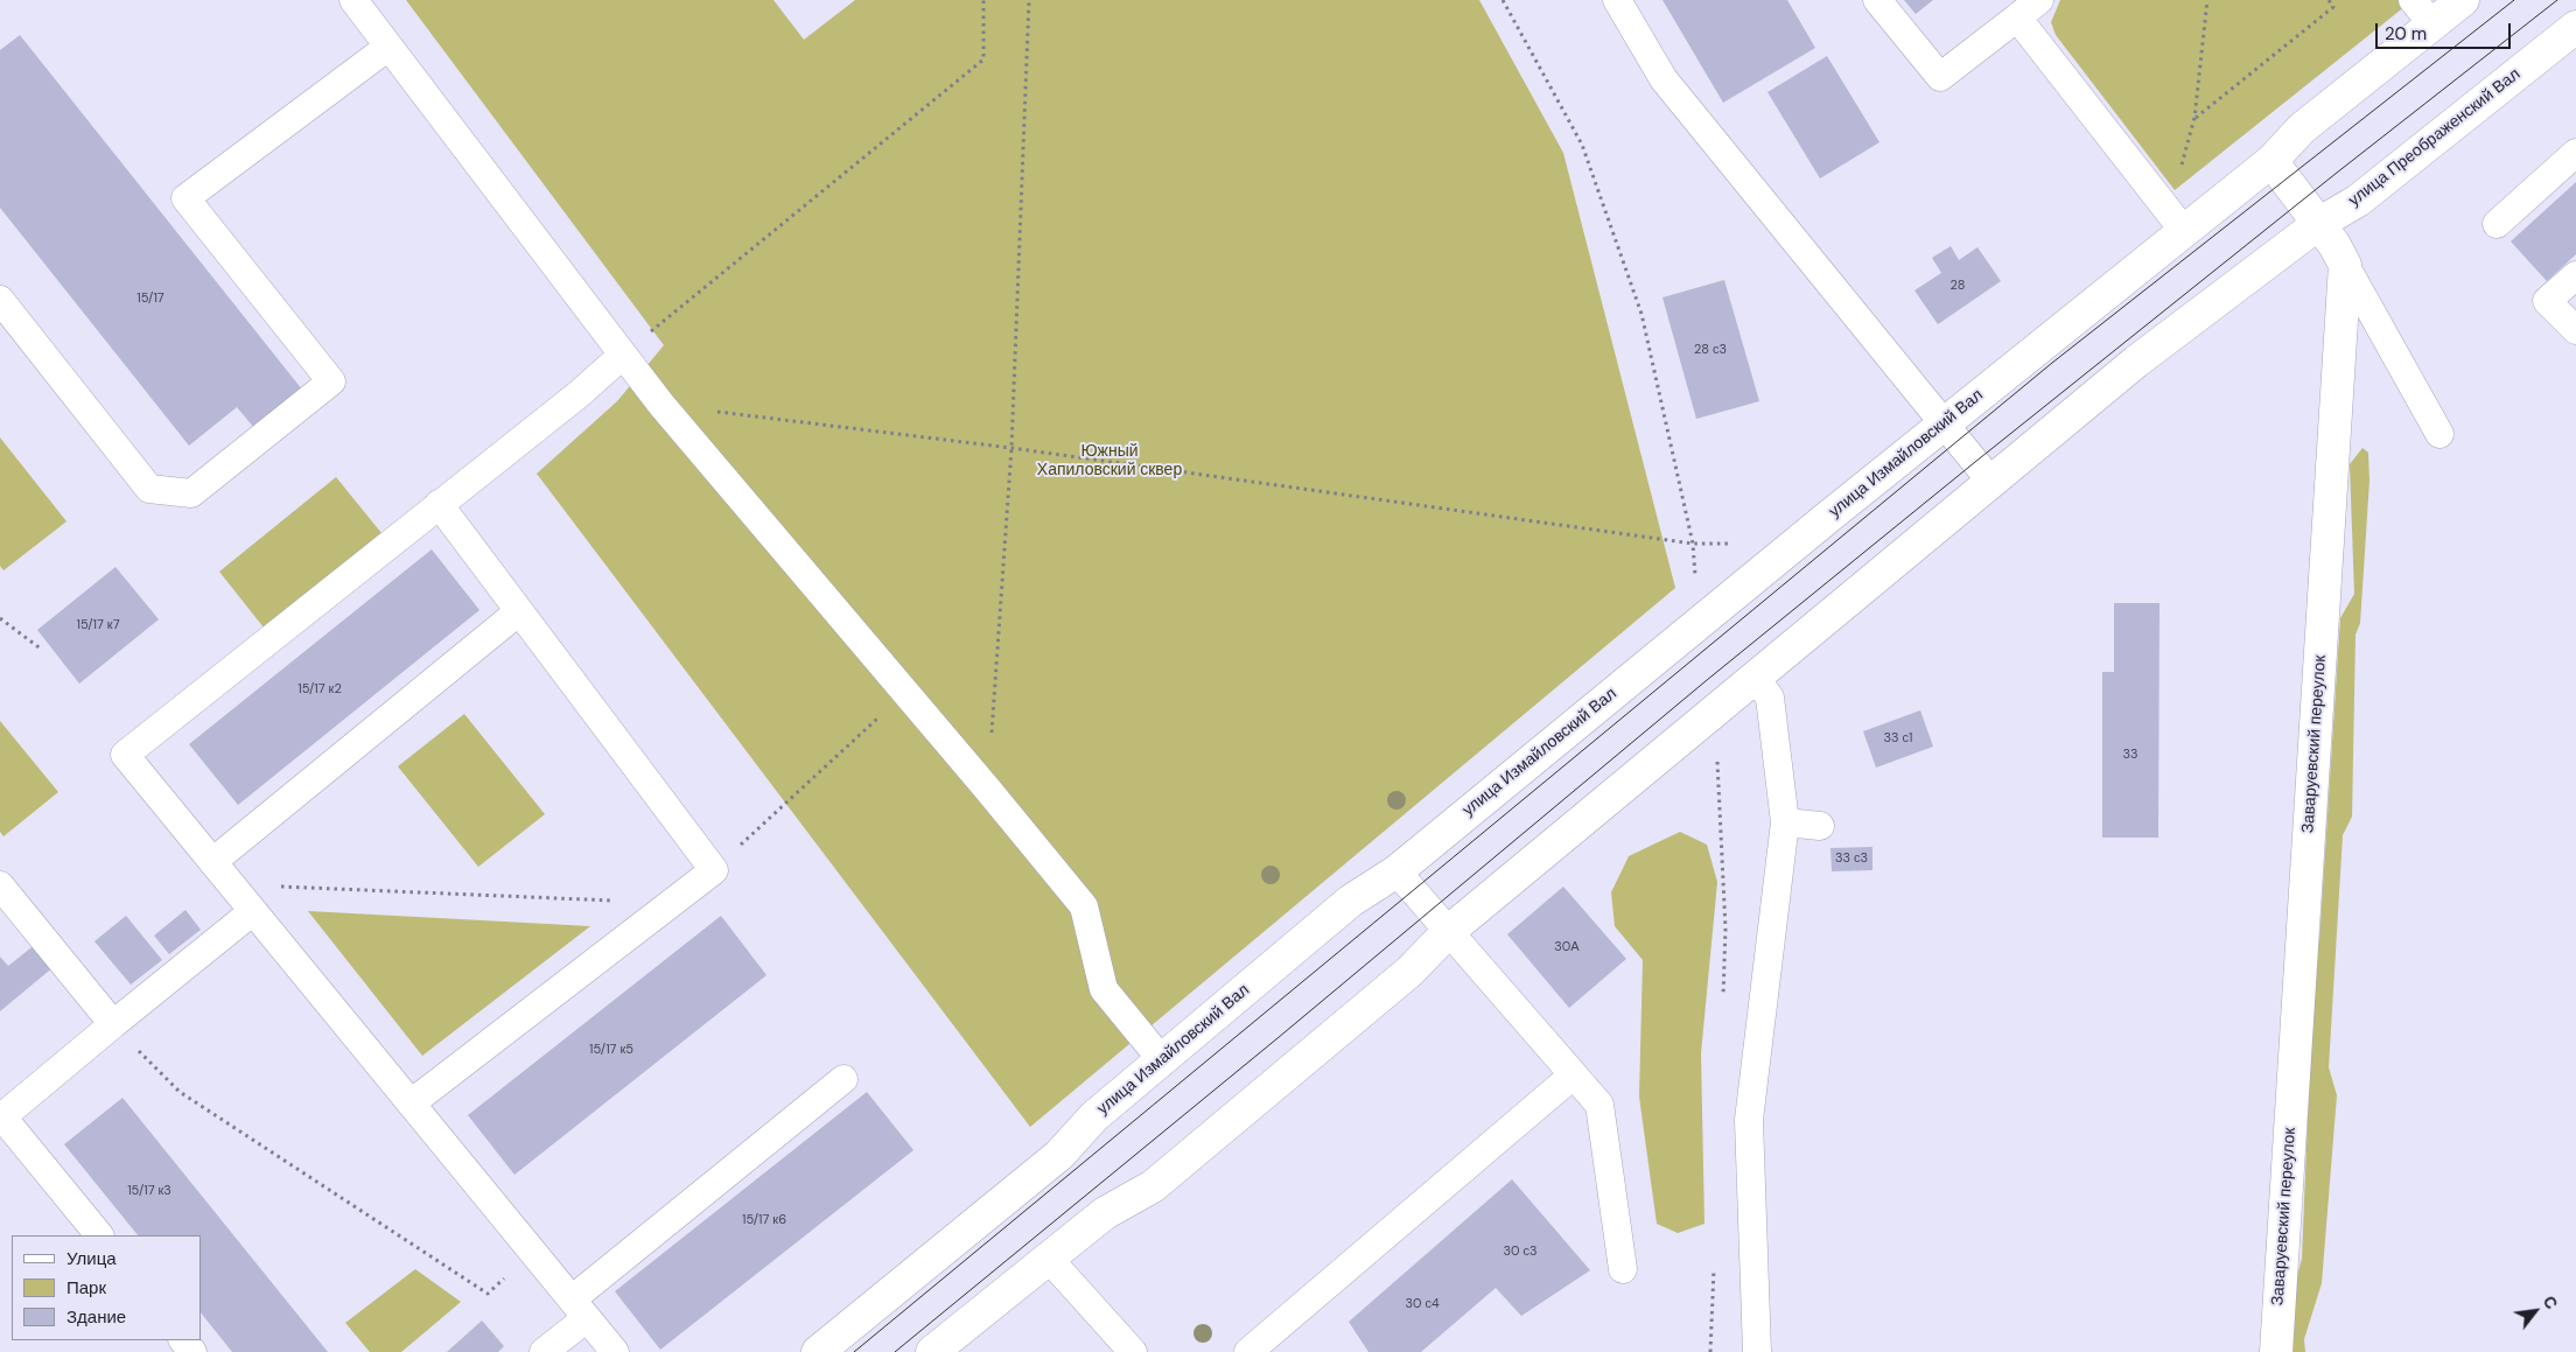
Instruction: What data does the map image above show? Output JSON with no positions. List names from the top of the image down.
{
  "streets": {
    "main road": ["улица Преображенский Вал", "улица Измайловский Вал", "Заваруевский переулок"]
  },
  "parks": ["Южный Хапиловский сквер"],
  "house_numbers": [
    "28",
    "15/17",
    "28 с3",
    "15/17 к7",
    "15/17 к2",
    "33 с1",
    "33",
    "33 с3",
    "30А",
    "15/17 к5",
    "15/17 к3",
    "15/17 к6",
    "30 с3",
    "30 с4"
  ],
  "legend": ["Улица", "Парк", "Здание"],
  "scale_bar": "20 m",
  "north": "top right"
}
